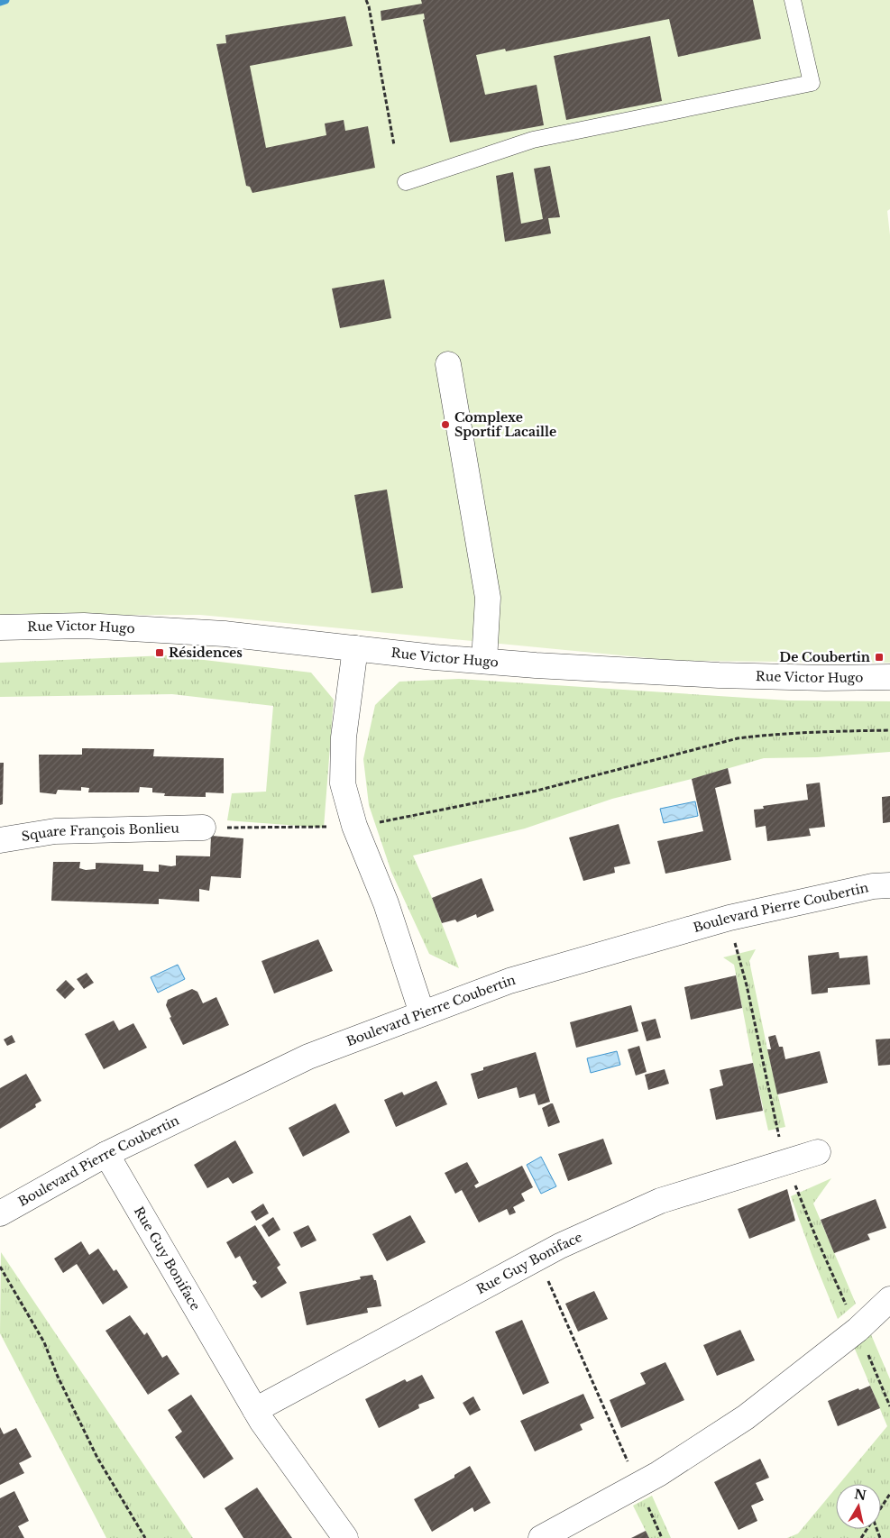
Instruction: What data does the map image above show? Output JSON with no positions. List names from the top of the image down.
{
  "streets": {
    "street": [
      "Rue Victor Hugo",
      "Square François Bonlieu",
      "Boulevard Pierre Coubertin",
      "Rue Guy Boniface"
    ]
  },
  "crossings": [
    ["Boulevard Pierre Coubertin", "Rue Guy Boniface"]
  ],
  "places": {
    "other": ["Complexe Sportif Lacaille"],
    "transit": ["Résidences", "De Coubertin"]
  },
  "north": "top"
}
